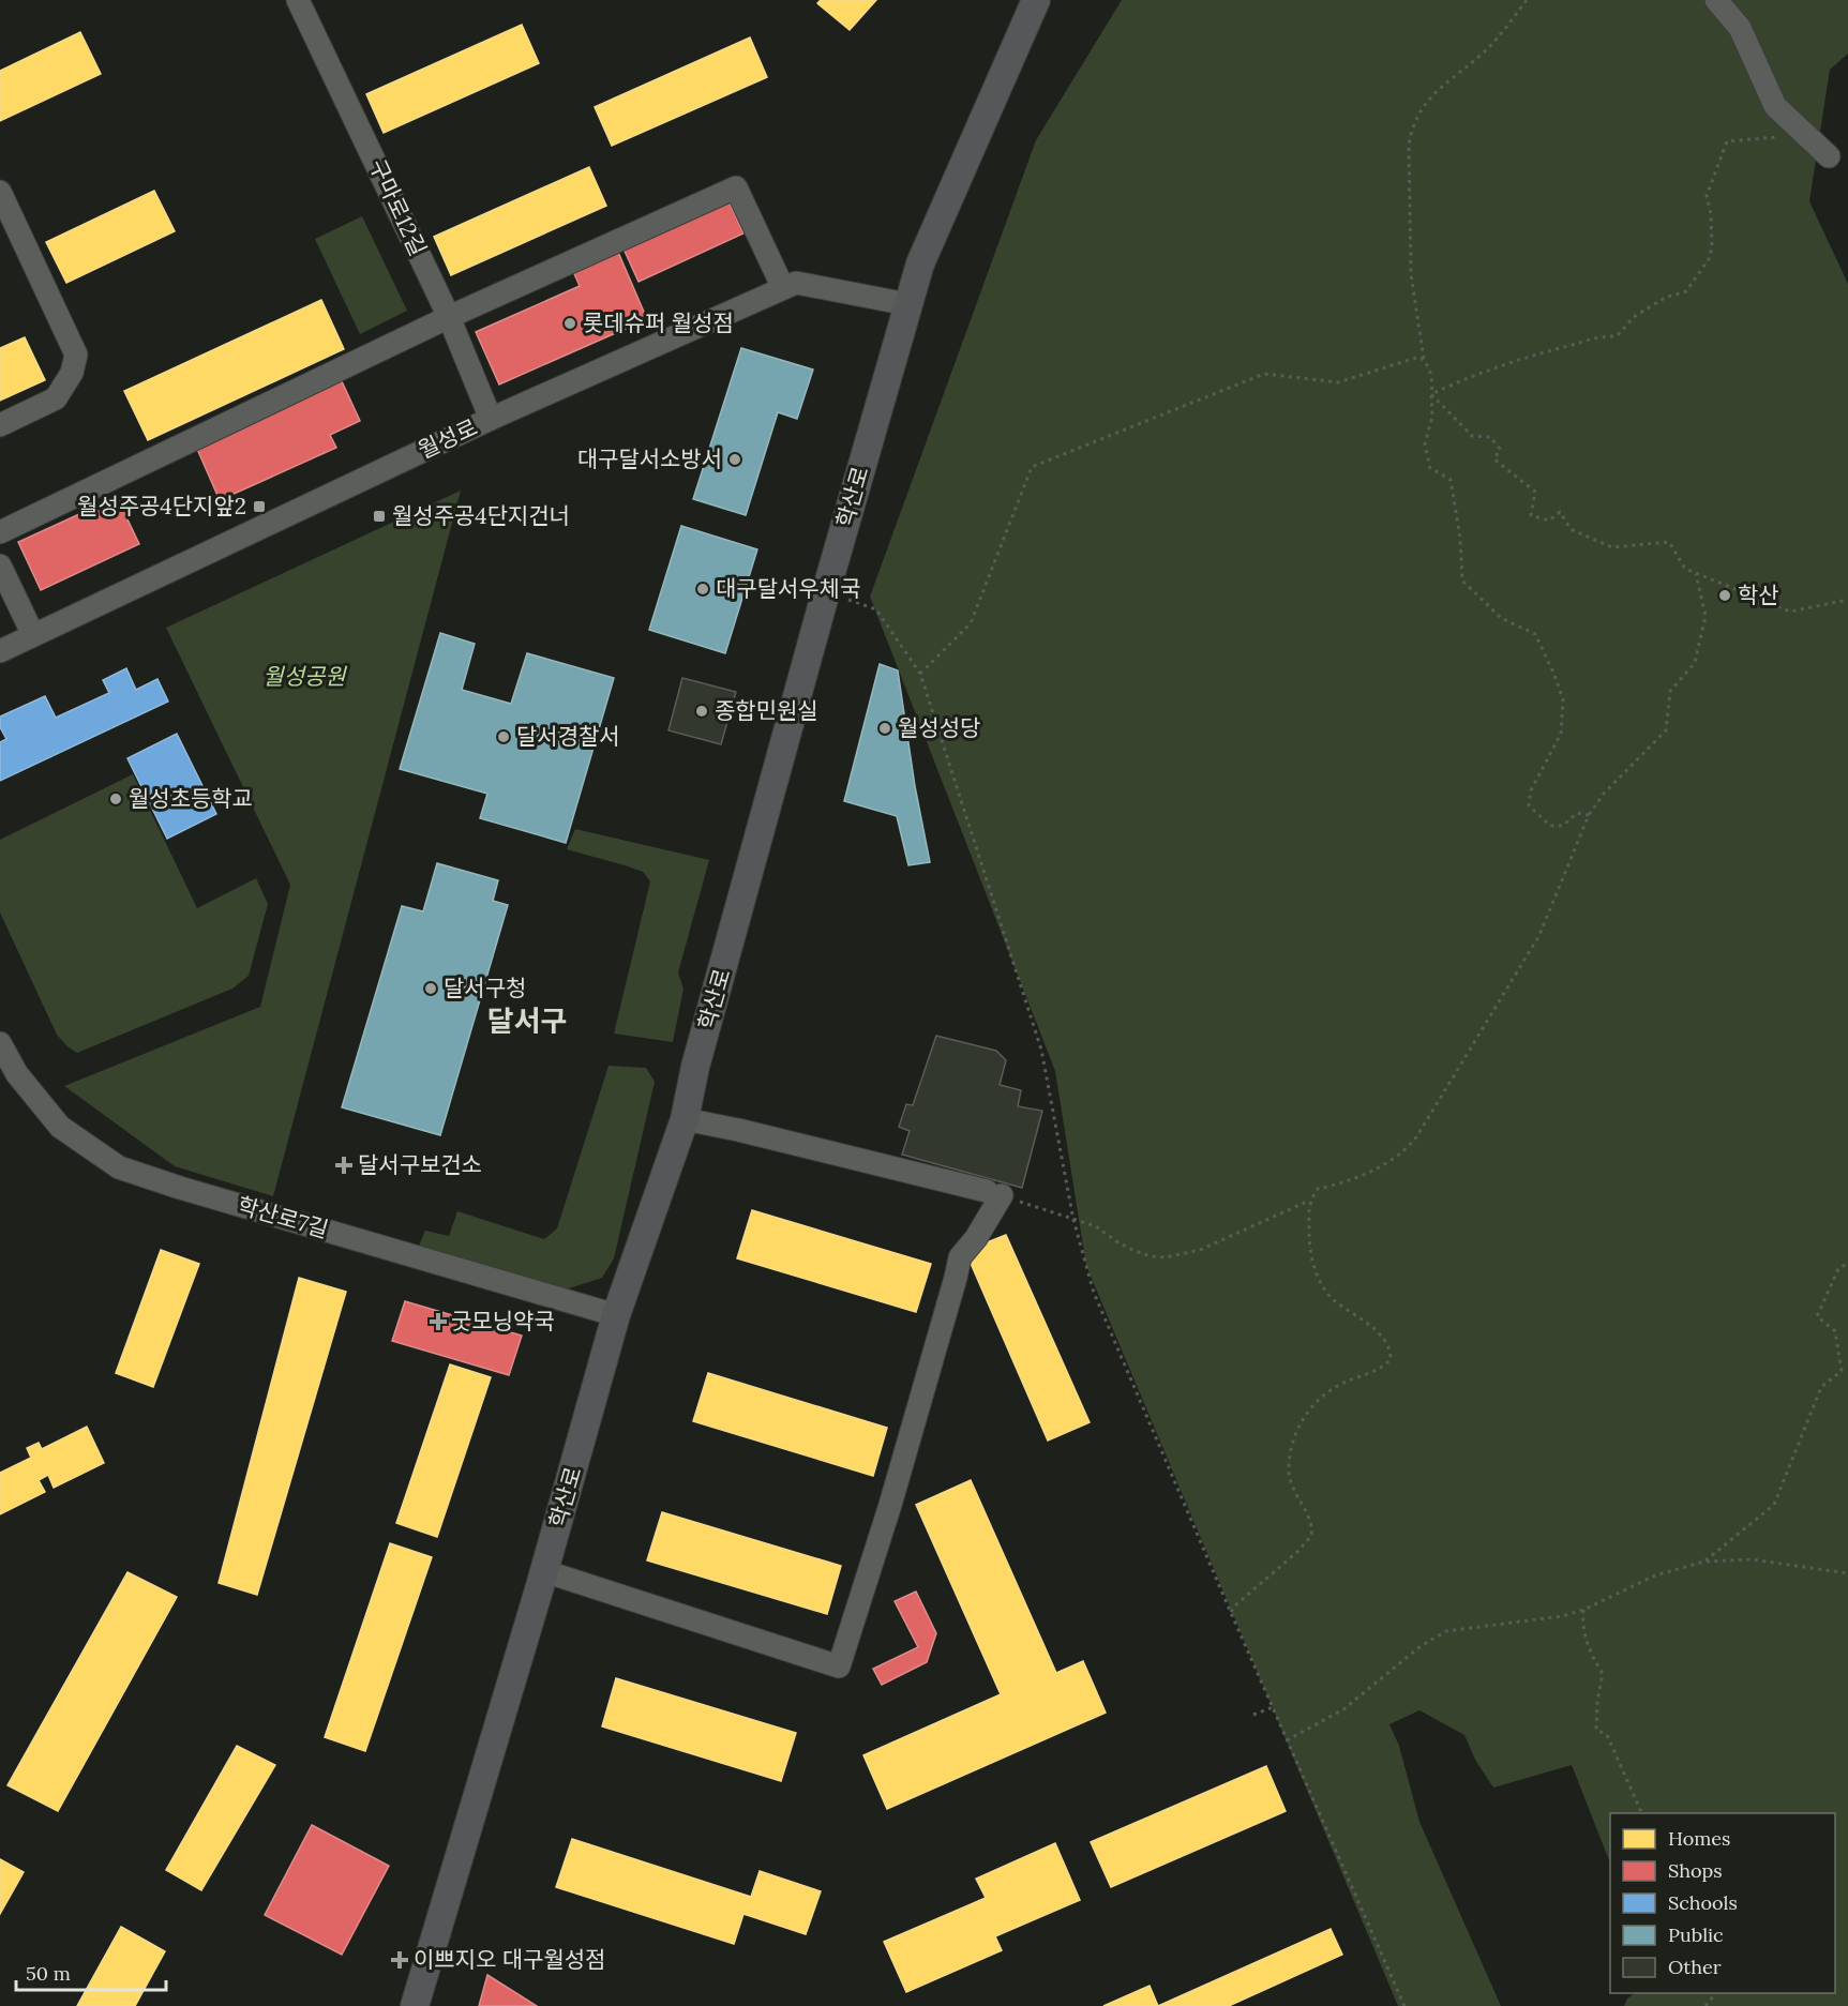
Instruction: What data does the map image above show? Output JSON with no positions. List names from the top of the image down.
{
  "streets": {
    "main road": ["학산로"],
    "street": ["구마로12길", "월성로", "학산로7길"]
  },
  "crossings": [
    ["구마로12길", "월성로"],
    ["월성로", "학산로"],
    ["학산로", "학산로7길"]
  ],
  "districts": ["달서구"],
  "parks": ["월성공원"],
  "places": {
    "other": [
      "롯데슈퍼 월성점",
      "대구달서소방서",
      "대구달서우체국",
      "학산",
      "종합민원실",
      "월성성당",
      "달서경찰서",
      "월성초등학교",
      "달서구청"
    ],
    "transit": ["월성주공4단지앞2", "월성주공4단지건너"],
    "health": ["달서구보건소", "굿모닝약국", "이쁘지오 대구월성점"]
  },
  "legend": [
    "Homes",
    "Shops",
    "Schools",
    "Public",
    "Other"
  ],
  "scale_bar": "50 m"
}
